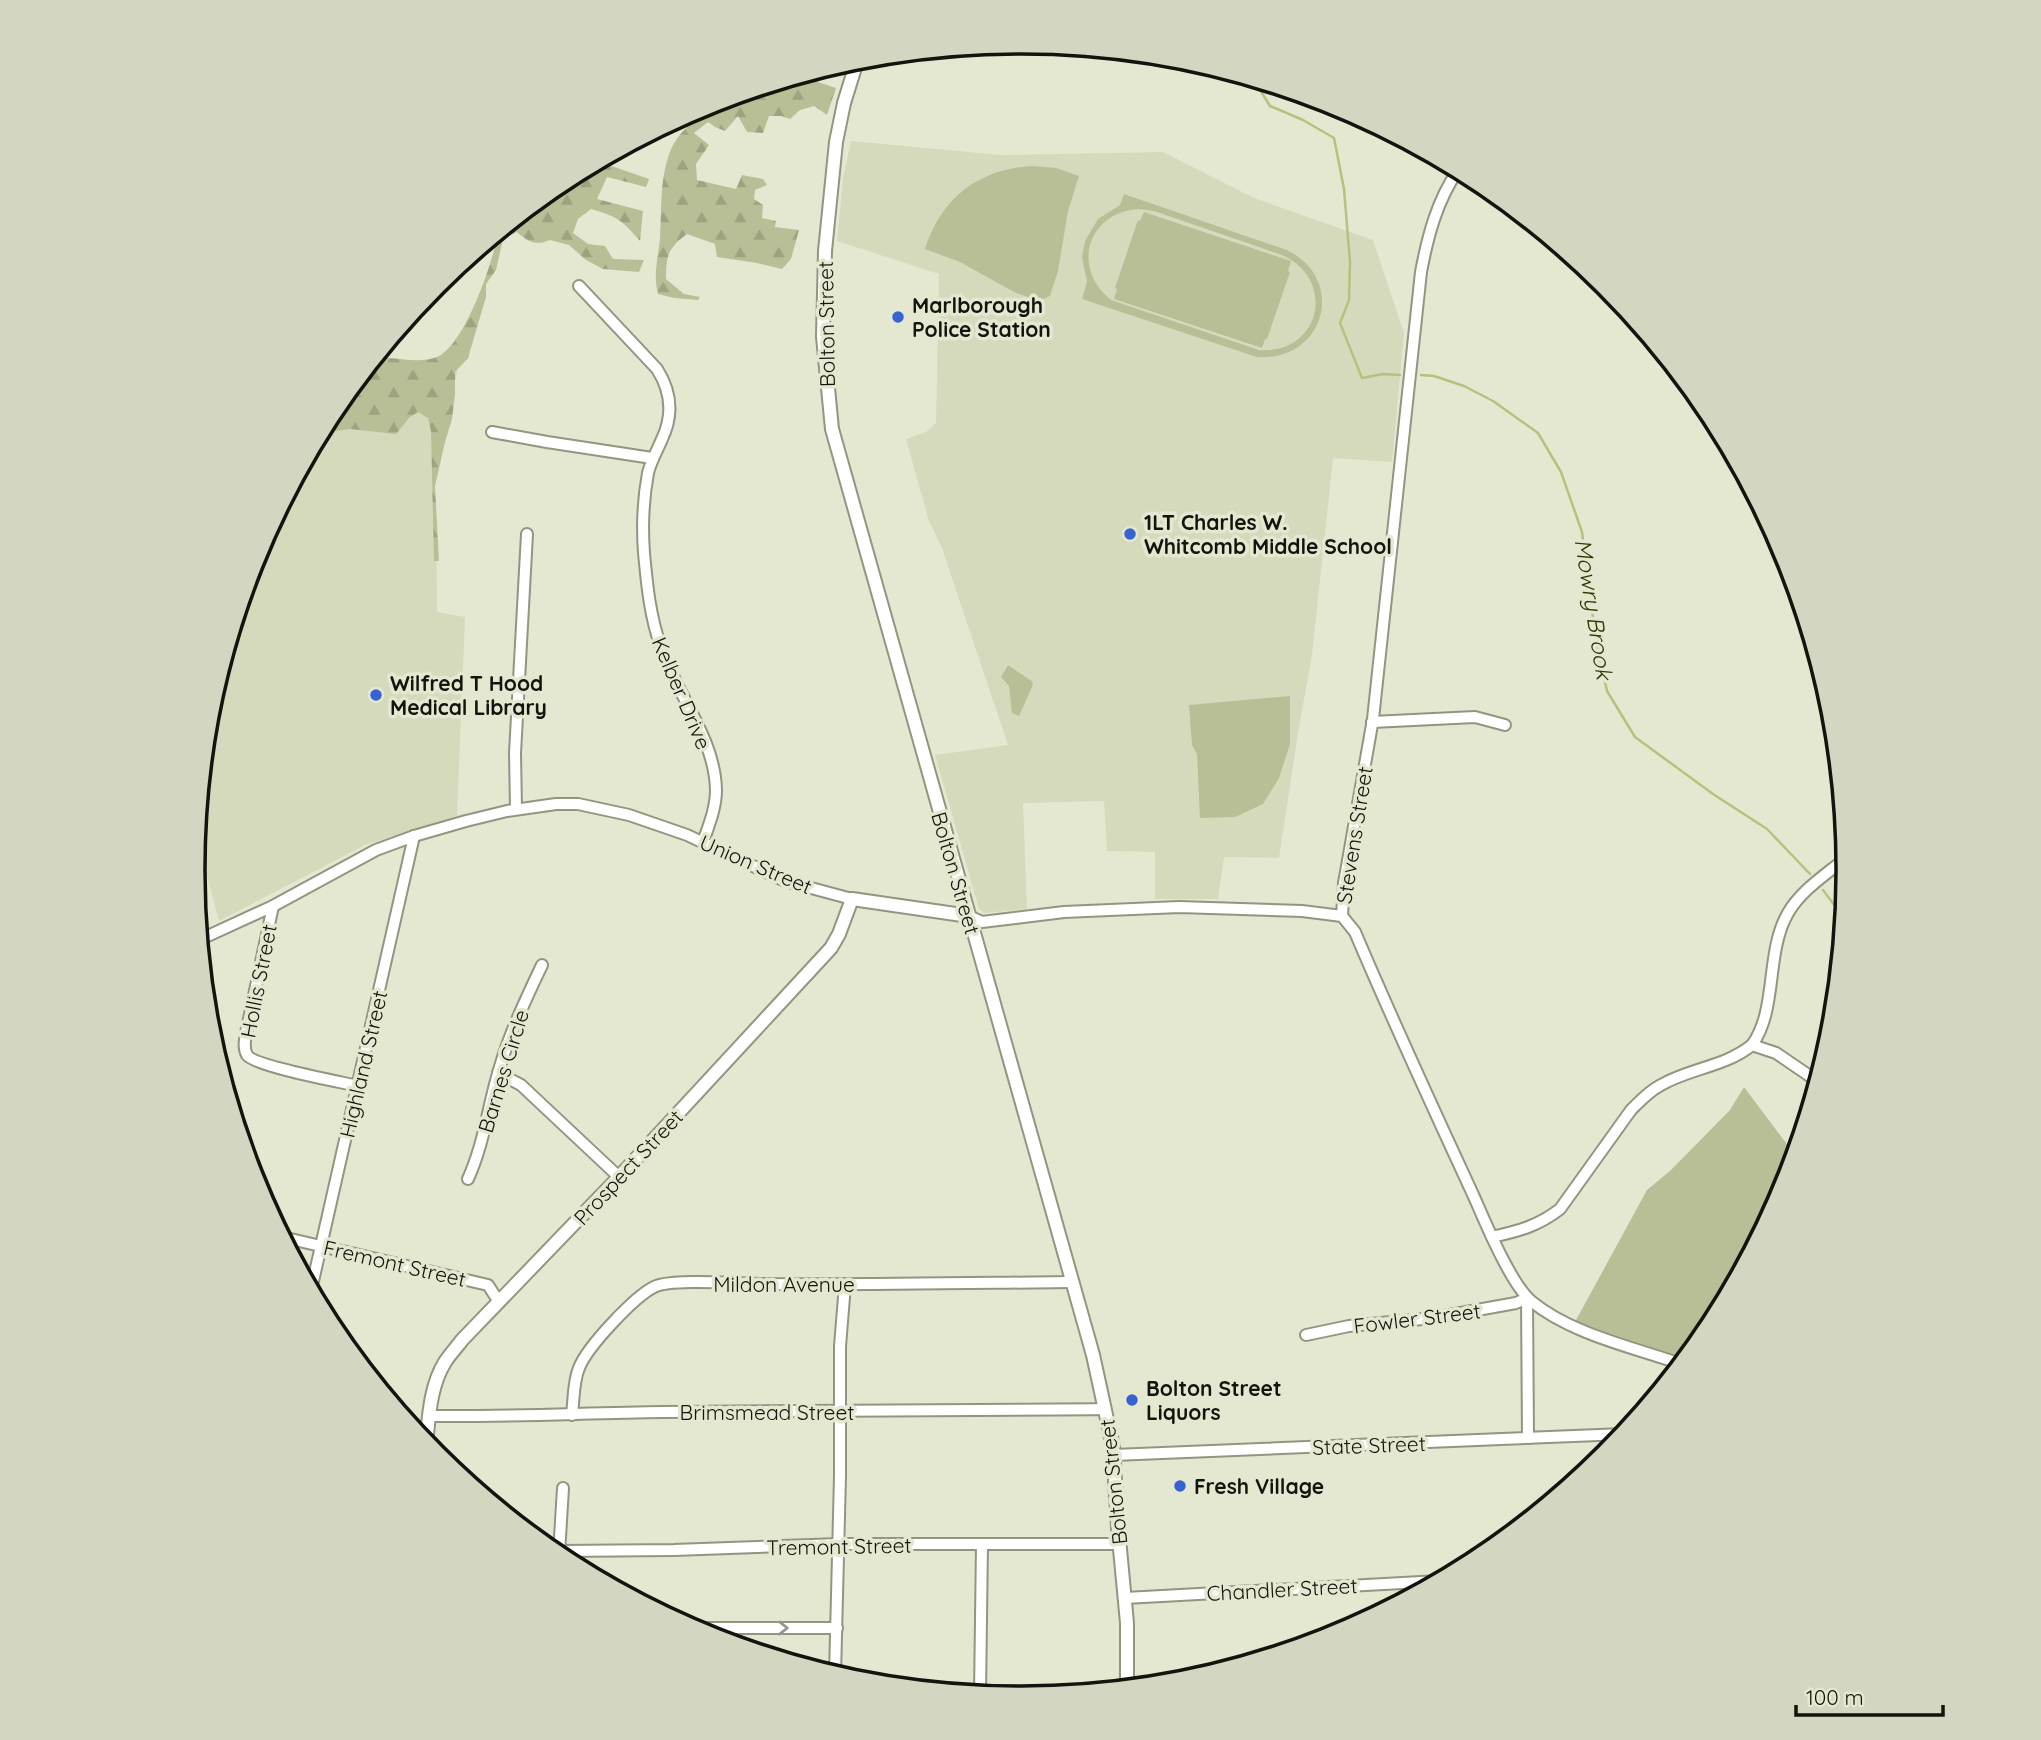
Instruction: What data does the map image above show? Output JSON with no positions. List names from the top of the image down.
{
  "streets": {
    "main road": ["Bolton Street", "Union Street", "Prospect Street"],
    "street": [
      "Kelber Drive",
      "Stevens Street",
      "Hollis Street",
      "Highland Street",
      "Barnes Circle",
      "Fremont Street",
      "Mildon Avenue",
      "Fowler Street",
      "Brimsmead Street",
      "State Street",
      "Tremont Street",
      "Chandler Street"
    ]
  },
  "crossings": [
    ["Bolton Street", "Union Street"],
    ["Bolton Street", "Mildon Avenue"],
    ["Bolton Street", "Brimsmead Street"],
    ["Bolton Street", "State Street"],
    ["Bolton Street", "Tremont Street"],
    ["Bolton Street", "Chandler Street"],
    ["Kelber Drive", "Union Street"],
    ["Stevens Street", "Union Street"],
    ["Stevens Street", "Fowler Street"],
    ["Union Street", "Hollis Street"],
    ["Union Street", "Highland Street"],
    ["Union Street", "Prospect Street"],
    ["Hollis Street", "Highland Street"],
    ["Highland Street", "Fremont Street"],
    ["Prospect Street", "Fremont Street"],
    ["Prospect Street", "Brimsmead Street"],
    ["Mildon Avenue", "Brimsmead Street"]
  ],
  "water": ["Mowry Brook"],
  "places": [
    "Marlborough Police Station",
    "1LT Charles W. Whitcomb Middle School",
    "Wilfred T Hood Medical Library",
    "Bolton Street Liquors",
    "Fresh Village"
  ],
  "scale_bar": "100 m"
}
